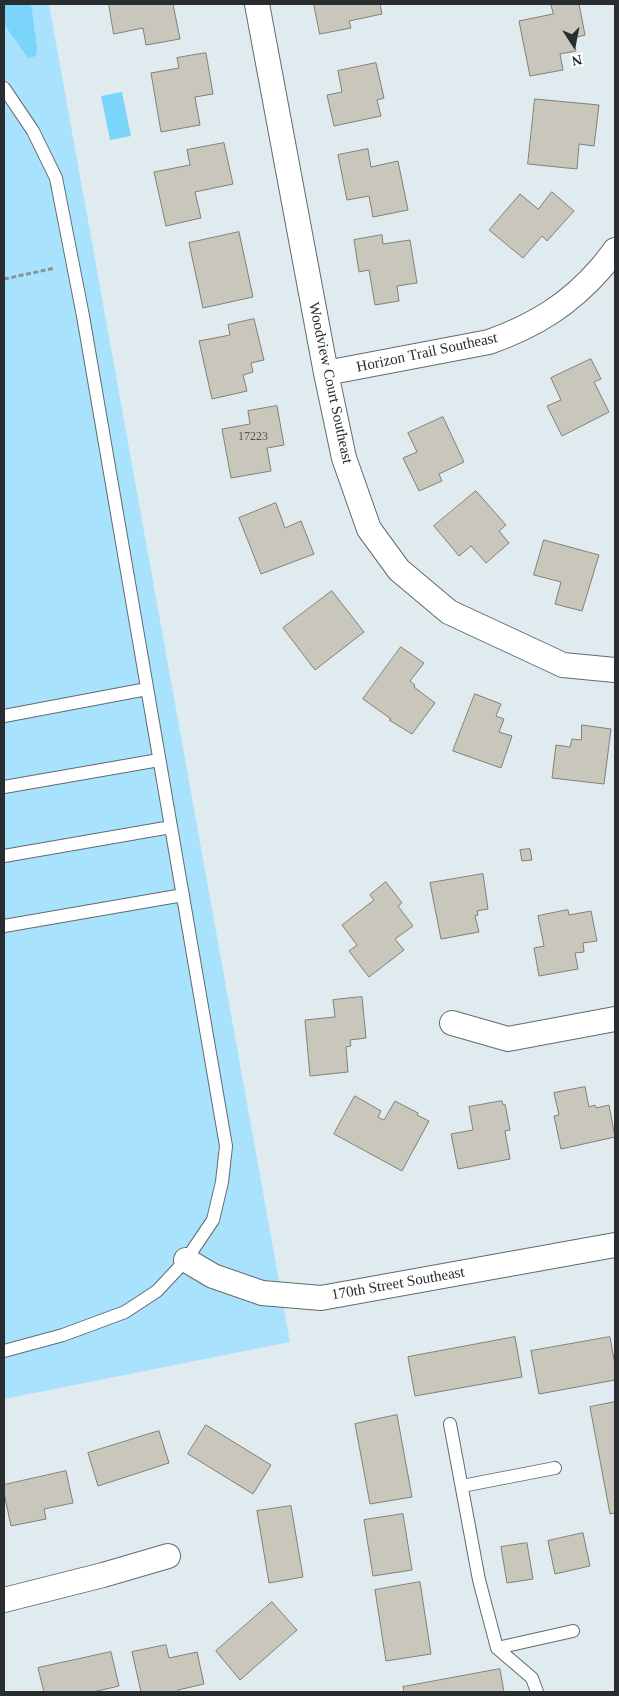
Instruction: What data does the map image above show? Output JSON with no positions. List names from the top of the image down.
{
  "streets": {
    "street": ["Horizon Trail Southeast", "Woodview Court Southeast", "170th Street Southeast"]
  },
  "crossings": [
    ["Horizon Trail Southeast", "Woodview Court Southeast"]
  ],
  "house_numbers": ["17223"],
  "north": "bottom"
}
